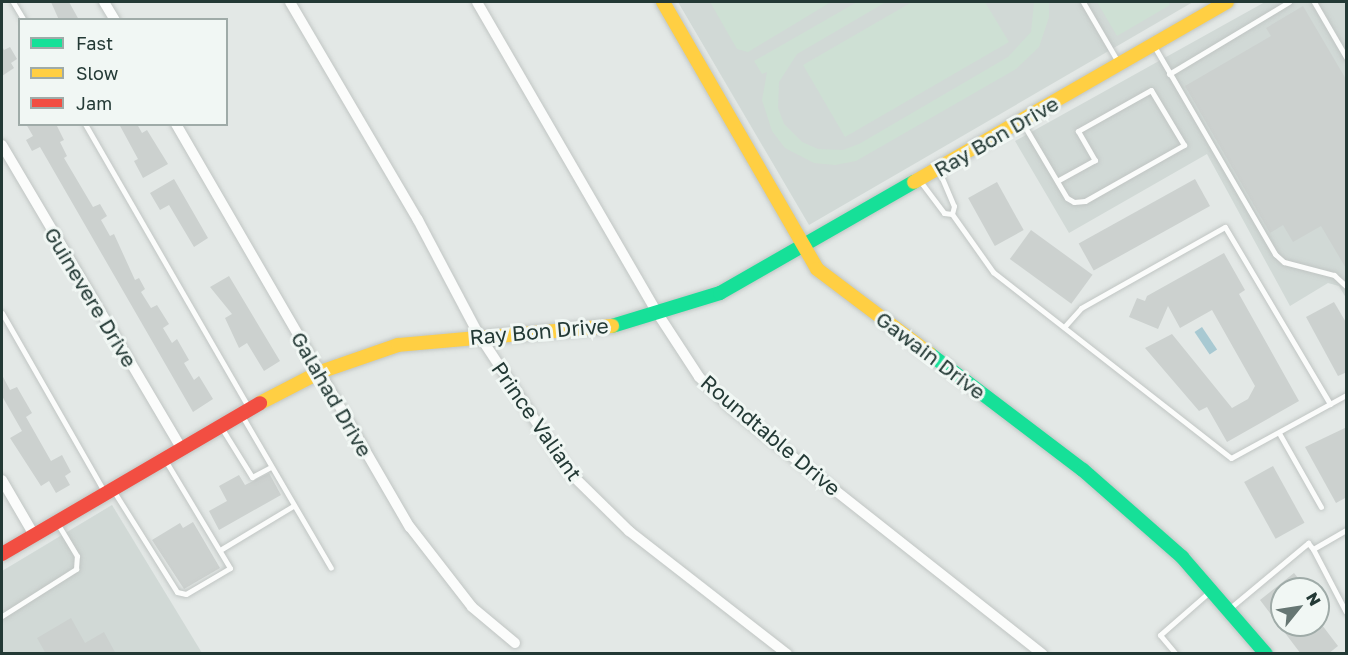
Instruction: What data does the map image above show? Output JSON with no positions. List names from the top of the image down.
{
  "streets": {
    "street": [
      "Ray Bon Drive",
      "Guinevere Drive",
      "Gawain Drive",
      "Galahad Drive",
      "Prince Valiant",
      "Roundtable Drive"
    ]
  },
  "crossings": [
    ["Ray Bon Drive", "Guinevere Drive"],
    ["Ray Bon Drive", "Gawain Drive"],
    ["Ray Bon Drive", "Galahad Drive"],
    ["Ray Bon Drive", "Prince Valiant"],
    ["Ray Bon Drive", "Roundtable Drive"]
  ],
  "legend": ["Fast", "Slow", "Jam"],
  "north": "top right"
}
